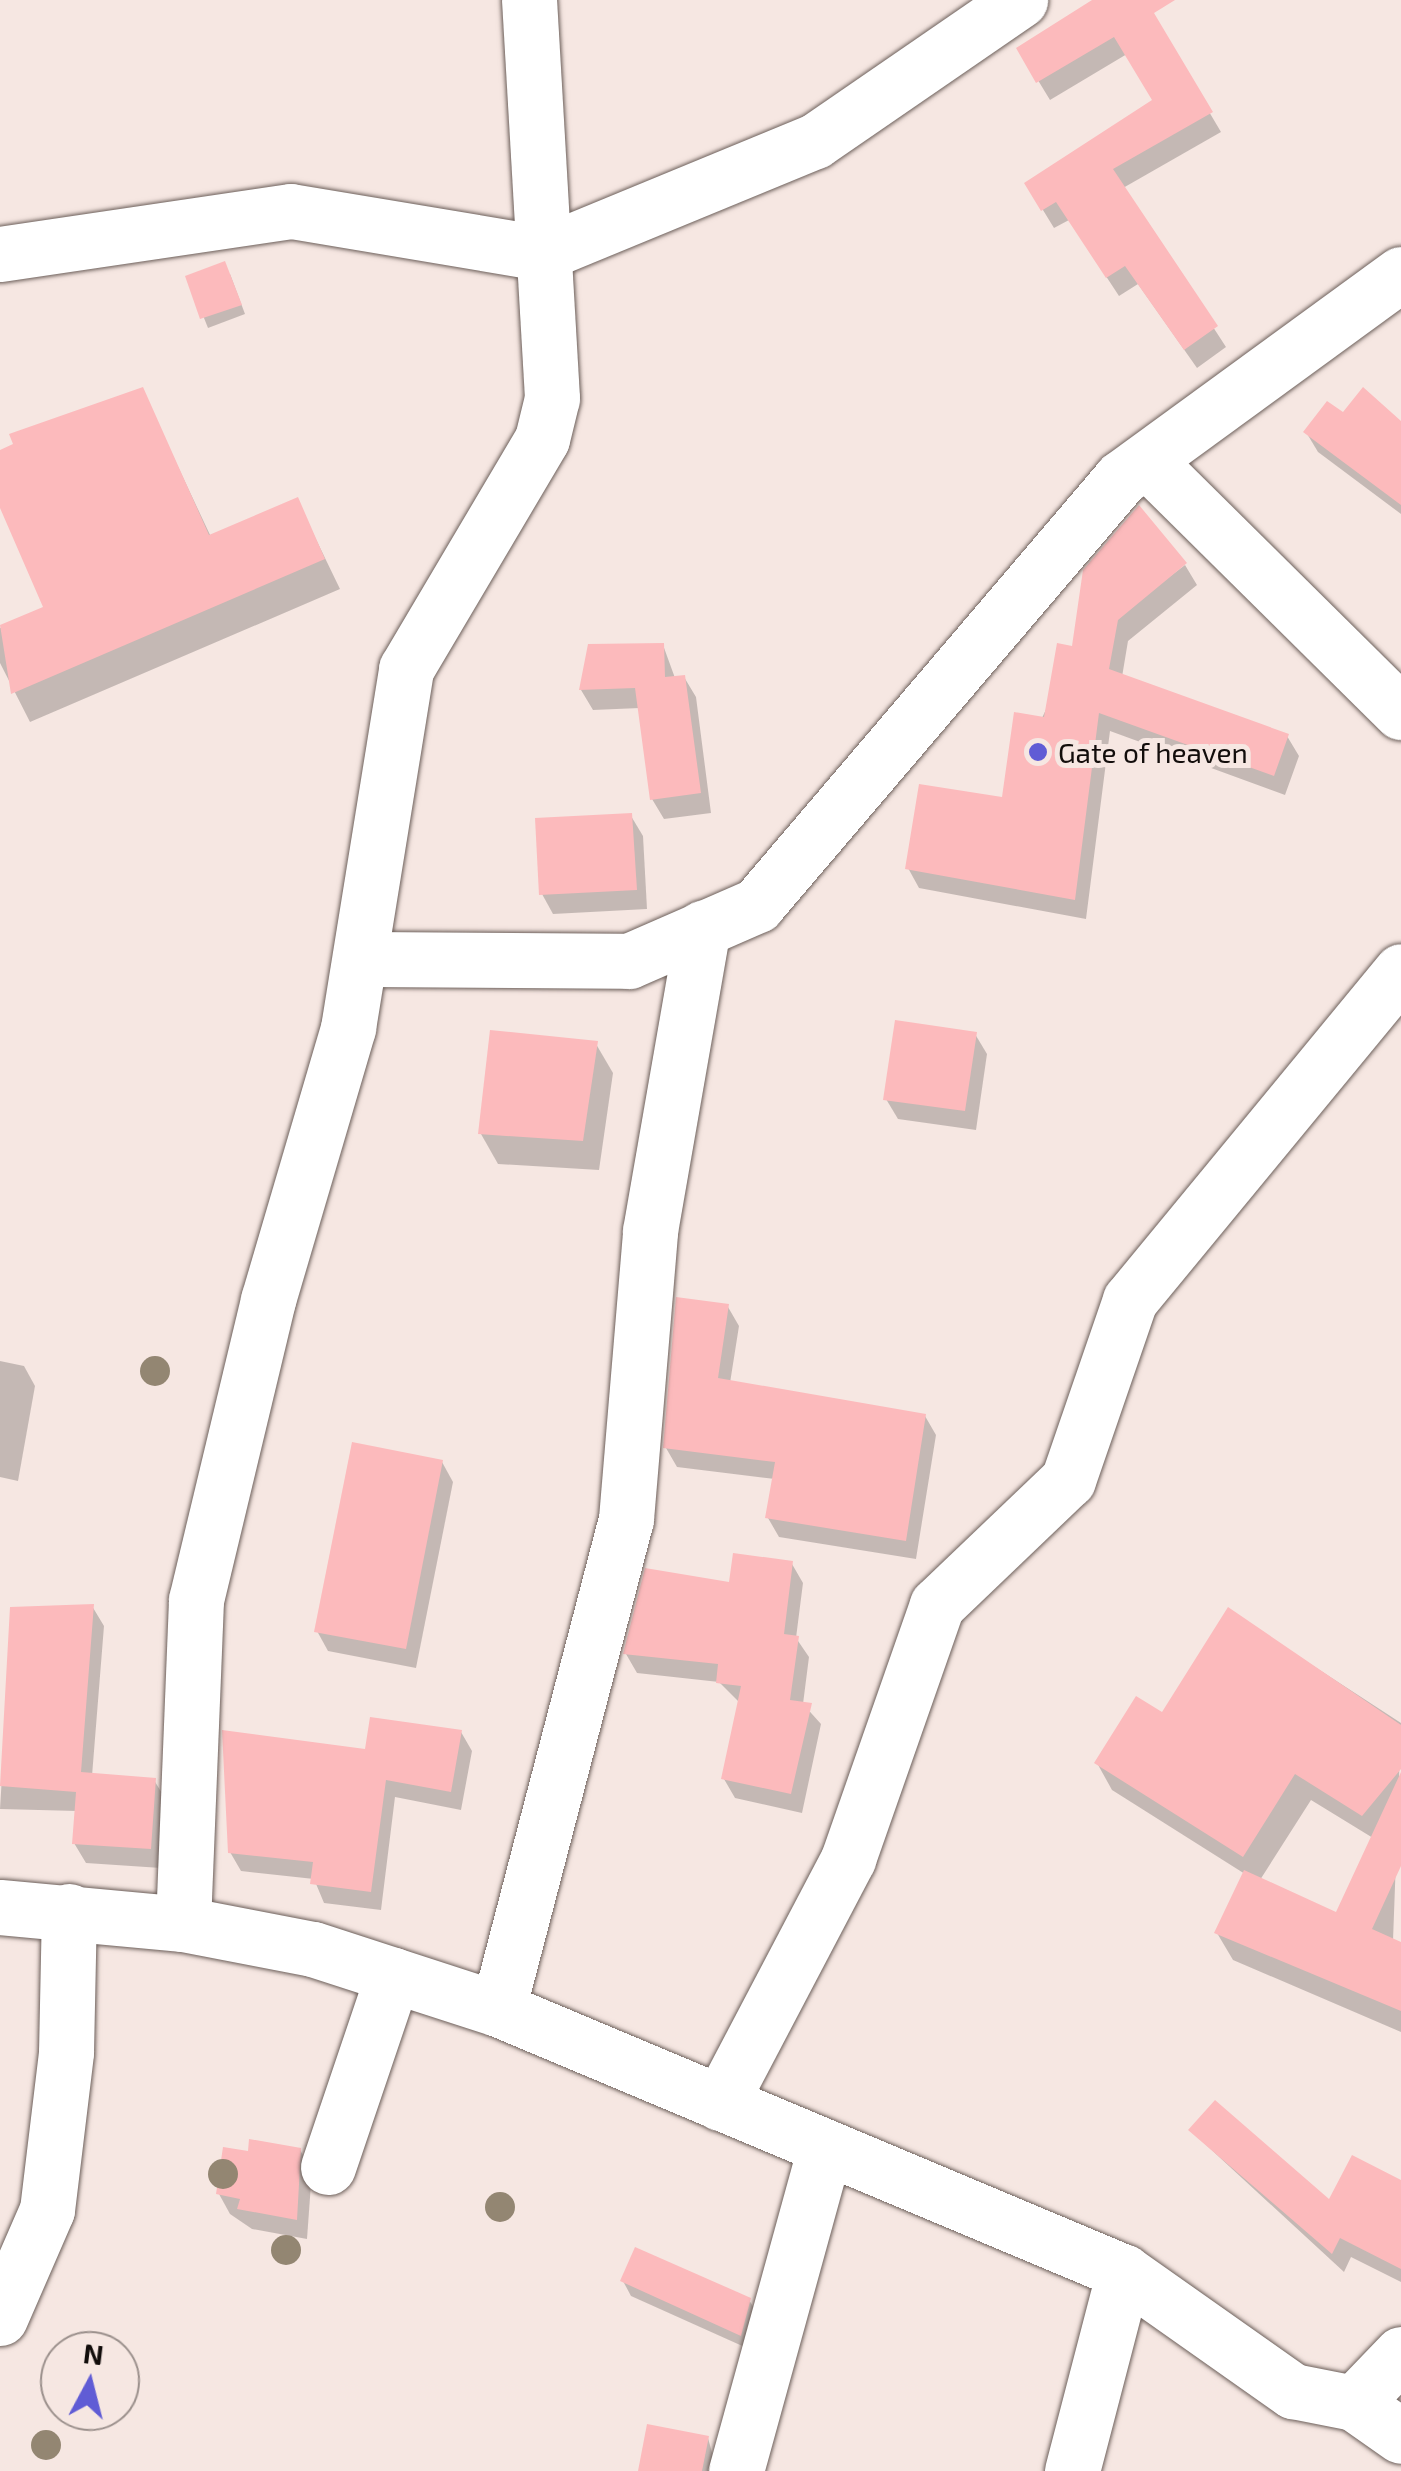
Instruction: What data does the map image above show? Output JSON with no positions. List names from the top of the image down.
{
  "places": ["Gate of heaven"],
  "north": "top"
}
